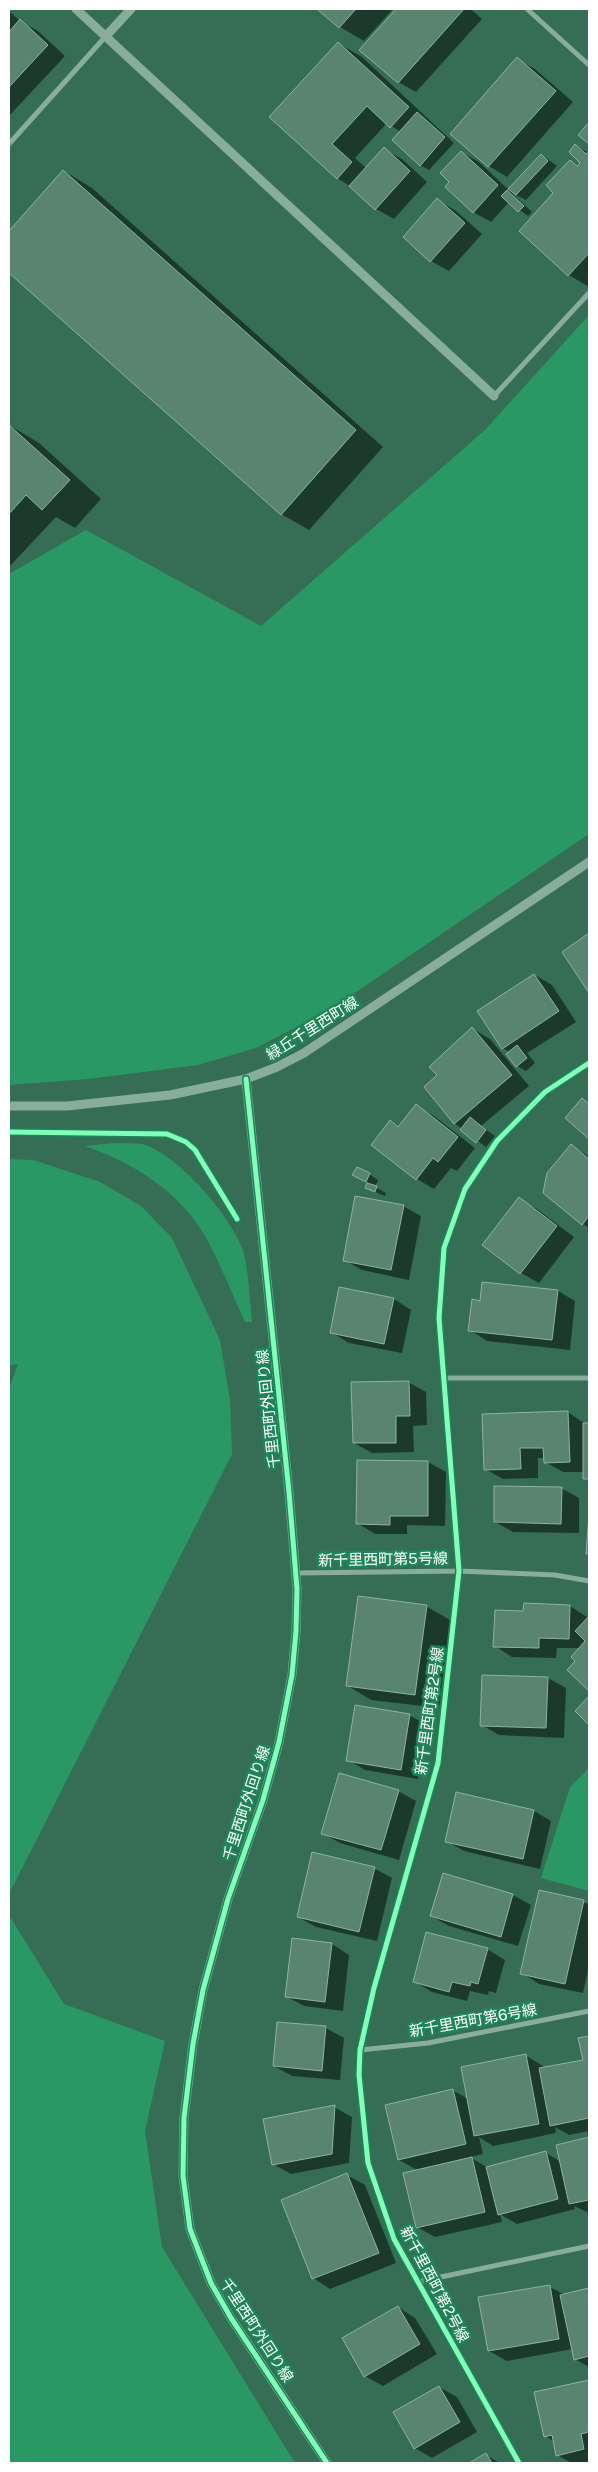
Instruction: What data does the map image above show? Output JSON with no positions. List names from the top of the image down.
{
  "streets": {
    "street": [
      "緑丘千里西町線",
      "千里西町外回り線",
      "新千里西町第5号線",
      "新千里西町第2号線",
      "新千里西町第6号線"
    ]
  },
  "crossings": [
    ["緑丘千里西町線", "千里西町外回り線"],
    ["千里西町外回り線", "新千里西町第5号線"],
    ["新千里西町第5号線", "新千里西町第2号線"],
    ["新千里西町第2号線", "新千里西町第6号線"]
  ]
}
